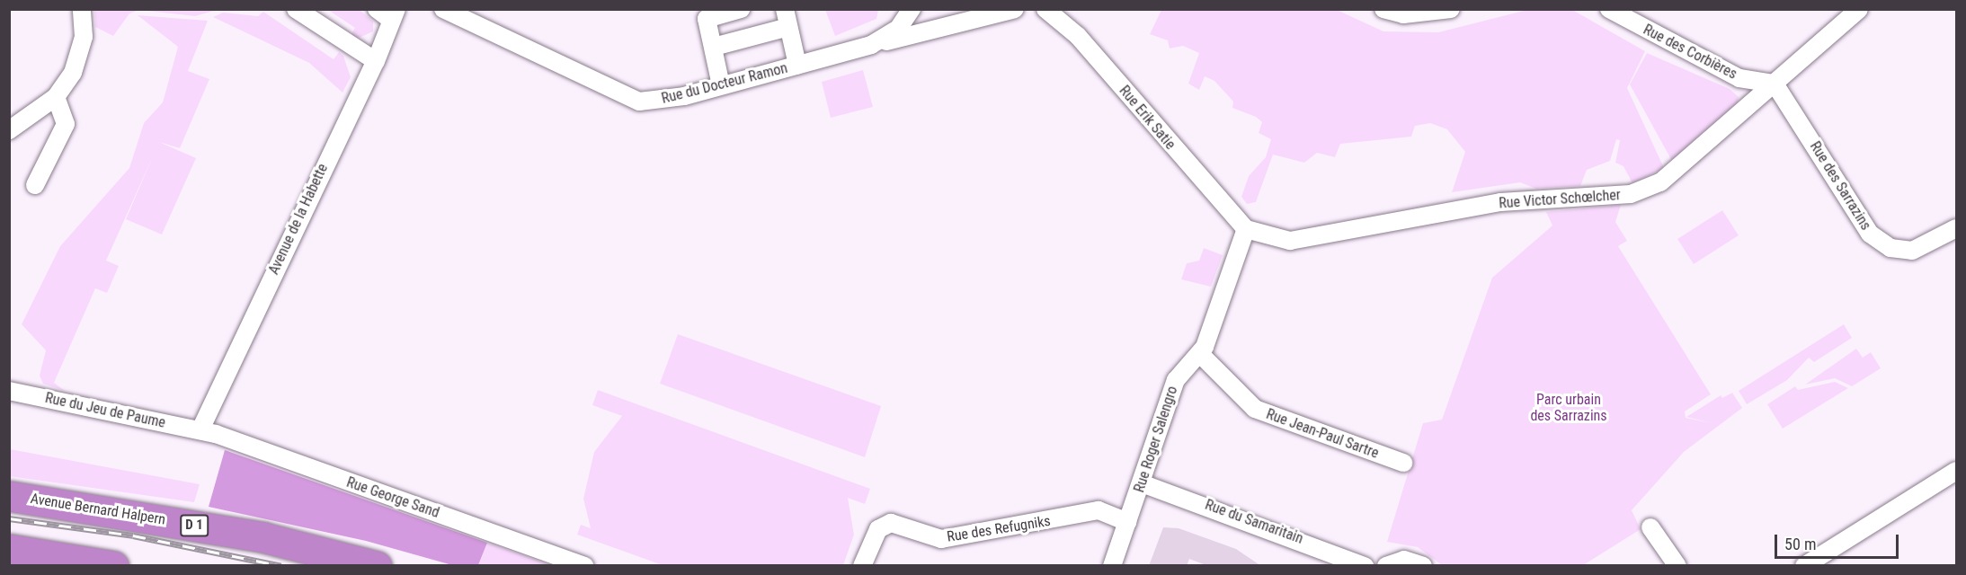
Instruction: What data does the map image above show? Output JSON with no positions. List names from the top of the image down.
{
  "streets": {
    "highway": ["Avenue Bernard Halpern", "D 1"],
    "street": [
      "Rue des Corbières",
      "Rue du Docteur Ramon",
      "Rue Erik Satie",
      "Rue des Sarrazins",
      "Rue Victor Schœlcher",
      "Avenue de la Habette",
      "Rue du Jeu de Paume",
      "Rue Jean-Paul Sartre",
      "Rue Roger Salengro",
      "Rue George Sand",
      "Rue du Samaritain",
      "Rue des Refugniks"
    ]
  },
  "crossings": [
    ["Rue des Corbières", "Rue des Sarrazins"],
    ["Rue des Corbières", "Rue Victor Schœlcher"],
    ["Rue Erik Satie", "Rue Victor Schœlcher"],
    ["Rue Erik Satie", "Rue Roger Salengro"],
    ["Rue des Sarrazins", "Rue Victor Schœlcher"],
    ["Rue Victor Schœlcher", "Rue Roger Salengro"],
    ["Avenue de la Habette", "Rue du Jeu de Paume"],
    ["Avenue de la Habette", "Rue George Sand"],
    ["Rue du Jeu de Paume", "Rue George Sand"],
    ["Rue Jean-Paul Sartre", "Rue Roger Salengro"],
    ["Rue Roger Salengro", "Rue du Samaritain"],
    ["Rue Roger Salengro", "Rue des Refugniks"]
  ],
  "parks": ["Parc urbain des Sarrazins"],
  "scale_bar": "50 m"
}
